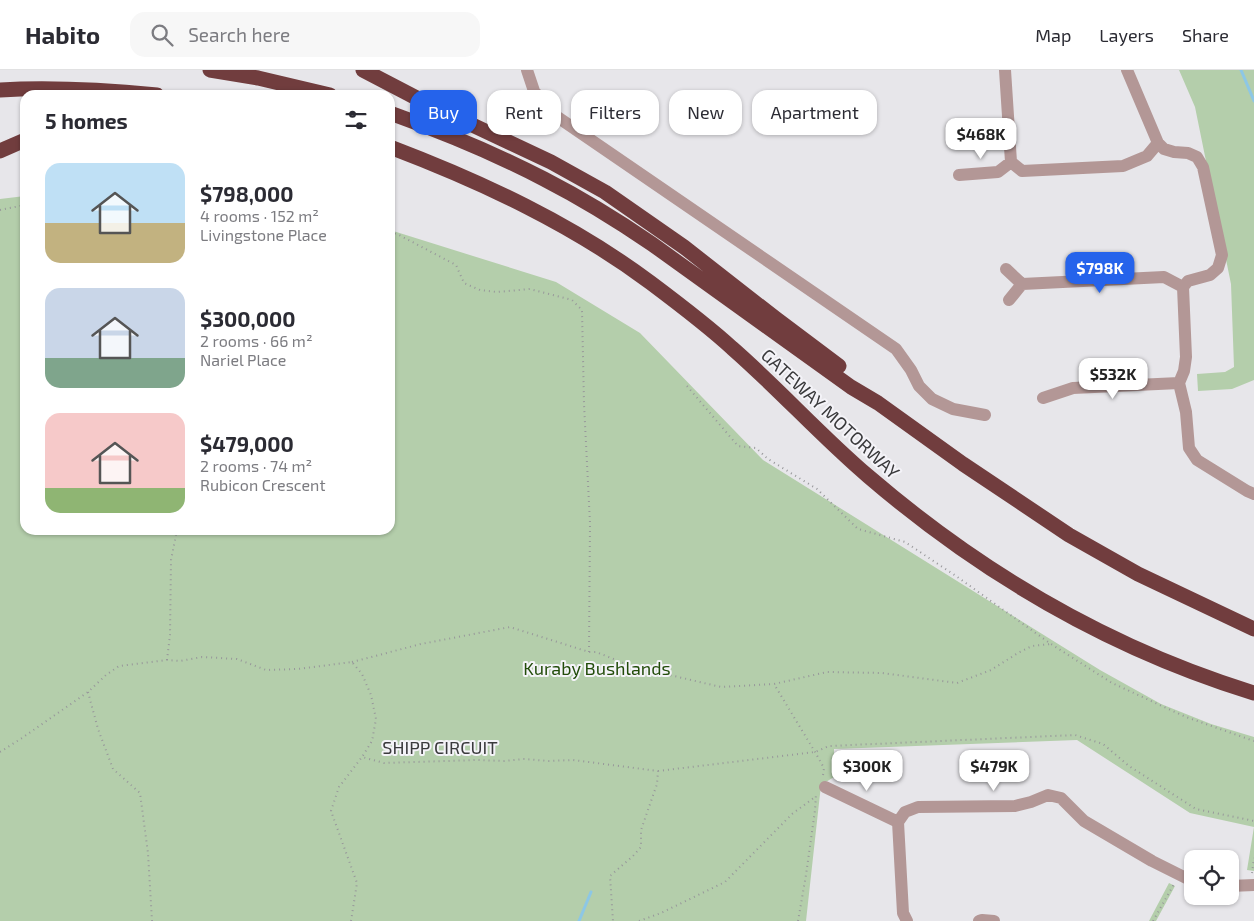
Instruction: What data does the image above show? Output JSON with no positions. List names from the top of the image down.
{
  "streets": {
    "highway": ["GATEWAY MOTORWAY"],
    "path": ["SHIPP CIRCUIT"]
  },
  "parks": ["Kuraby Bushlands"],
  "page": {
    "header": "Habito",
    "search": "Search here",
    "nav": ["Map", "Layers", "Share"],
    "chip": [
      "Buy",
      "Rent",
      "Filters",
      "New",
      "Apartment"
    ],
    "heading": "5 homes",
    "price": [
      "$468K",
      "$798K",
      "$532K",
      "$300K",
      "$479K"
    ],
    "list": [
      {
        "name": "$798,000",
        "note": "4 rooms · 152 m² · Livingstone Place"
      },
      {
        "name": "$300,000",
        "note": "2 rooms · 66 m² · Nariel Place"
      },
      {
        "name": "$479,000",
        "note": "2 rooms · 74 m² · Rubicon Crescent"
      }
    ]
  }
}
